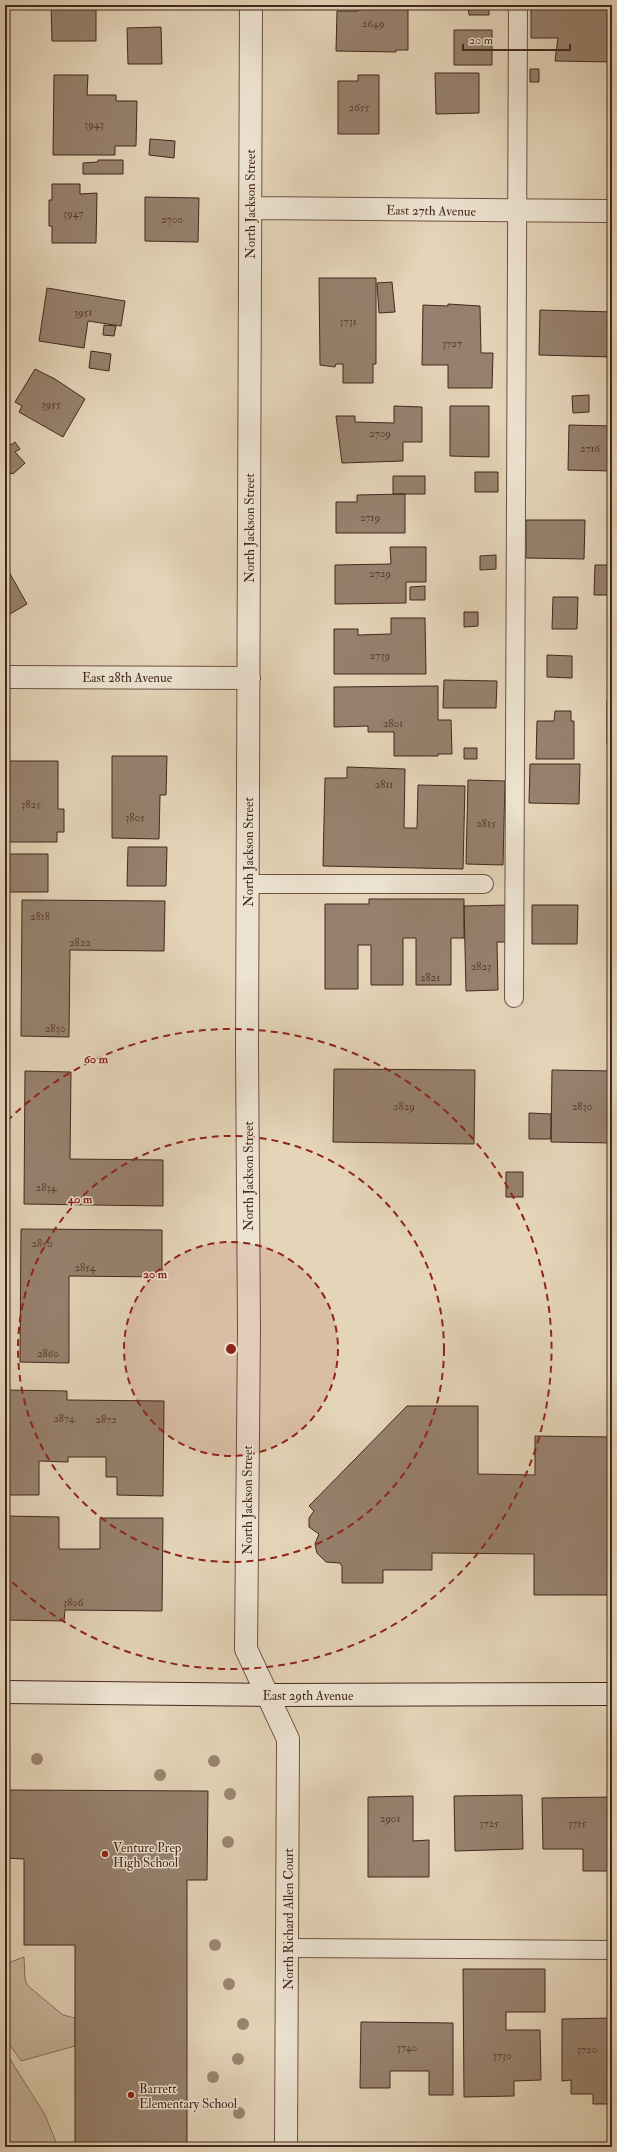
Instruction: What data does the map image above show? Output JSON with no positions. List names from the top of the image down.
{
  "streets": {
    "street": [
      "North Jackson Street",
      "East 27th Avenue",
      "East 28th Avenue",
      "East 29th Avenue",
      "North Richard Allen Court"
    ]
  },
  "crossings": [
    ["North Jackson Street", "East 27th Avenue"],
    ["North Jackson Street", "East 28th Avenue"],
    ["North Jackson Street", "East 29th Avenue"],
    ["North Jackson Street", "North Richard Allen Court"],
    ["East 29th Avenue", "North Richard Allen Court"]
  ],
  "places": ["Venture Prep High School", "Barrett Elementary School"],
  "house_numbers": [
    "2649",
    "2655",
    "3943",
    "3947",
    "2700",
    "3951",
    "3731",
    "3727",
    "3955",
    "2709",
    "2716",
    "2719",
    "2729",
    "2739",
    "2801",
    "2811",
    "3825",
    "3805",
    "2815",
    "2818",
    "2822",
    "2823",
    "2821",
    "2830",
    "2829",
    "2830",
    "2834",
    "2850",
    "2854",
    "2860",
    "2874",
    "2872",
    "3806",
    "2901",
    "3725",
    "3715",
    "3740",
    "3720",
    "3730"
  ],
  "scale_bar": "20 m",
  "rings": ["60 m", "40 m", "20 m"]
}
